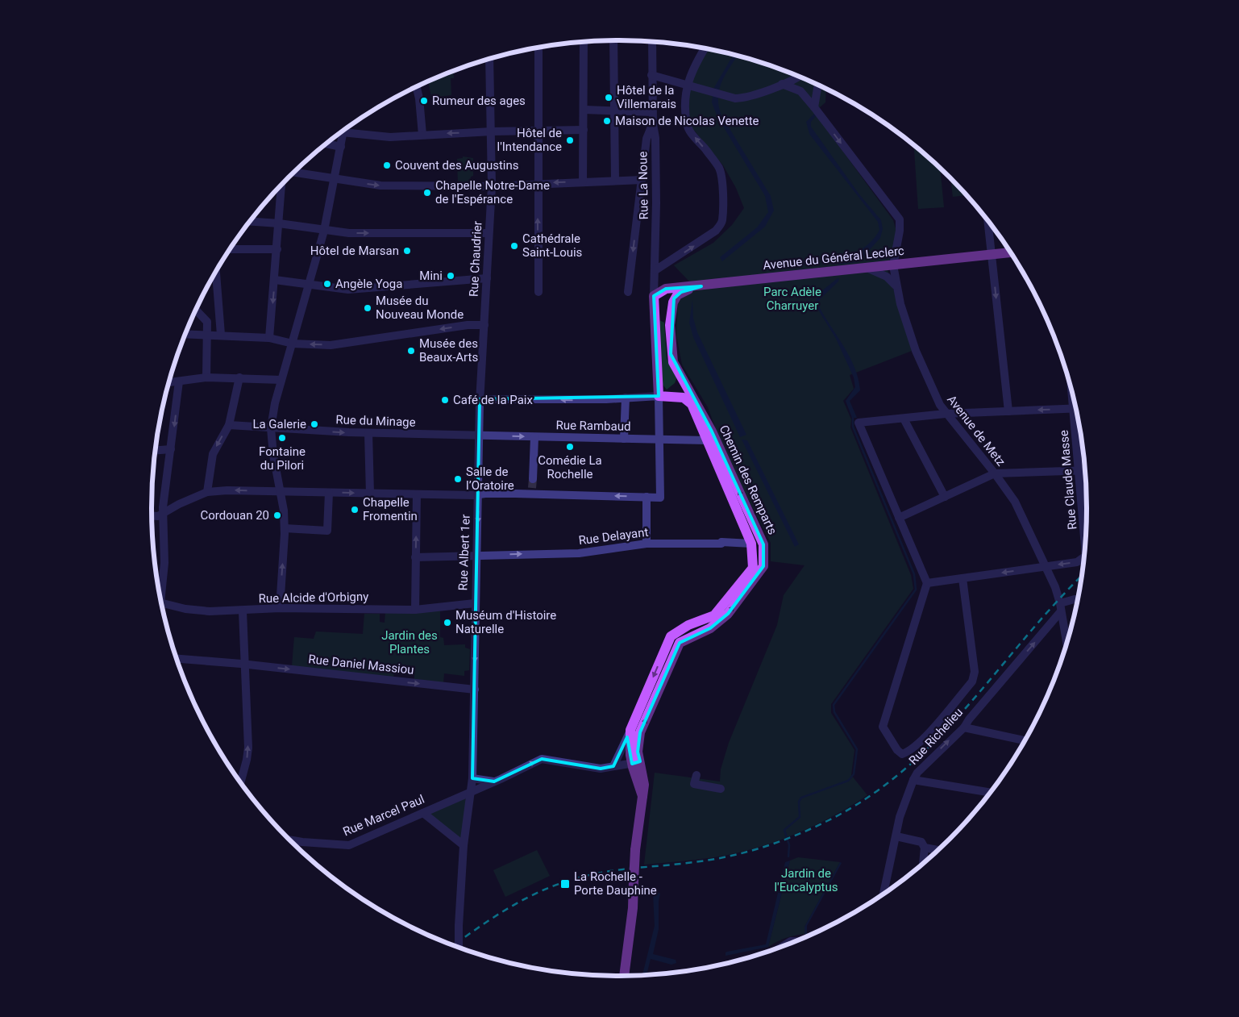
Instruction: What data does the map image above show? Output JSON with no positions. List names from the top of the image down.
{
  "streets": {
    "main road": ["Avenue du Général Leclerc", "Chemin des Remparts"],
    "street": [
      "Rue La Noue",
      "Rue Chaudrier",
      "Rue du Minage",
      "Rue Rambaud",
      "Avenue de Metz",
      "Rue Claude Masse",
      "Rue Delayant",
      "Rue Albert 1er",
      "Rue Alcide d'Orbigny",
      "Rue Daniel Massiou",
      "Rue Richelieu",
      "Rue Marcel Paul"
    ]
  },
  "crossings": [
    ["Rue La Noue", "Avenue du Général Leclerc"],
    ["Avenue du Général Leclerc", "Avenue de Metz"],
    ["Avenue du Général Leclerc", "Chemin des Remparts"],
    ["Rue Chaudrier", "Rue du Minage"],
    ["Rue Chaudrier", "Rue Rambaud"],
    ["Rue Chaudrier", "Rue Albert 1er"],
    ["Rue du Minage", "Rue Rambaud"],
    ["Rue du Minage", "Rue Albert 1er"],
    ["Rue Rambaud", "Chemin des Remparts"],
    ["Rue Rambaud", "Rue Albert 1er"],
    ["Avenue de Metz", "Rue Claude Masse"],
    ["Avenue de Metz", "Rue Richelieu"],
    ["Chemin des Remparts", "Rue Delayant"],
    ["Chemin des Remparts", "Rue Marcel Paul"],
    ["Rue Delayant", "Rue Albert 1er"],
    ["Rue Albert 1er", "Rue Alcide d'Orbigny"],
    ["Rue Albert 1er", "Rue Daniel Massiou"],
    ["Rue Albert 1er", "Rue Marcel Paul"]
  ],
  "one_way": ["Rue Daniel Massiou", "Rue Richelieu"],
  "parks": ["Parc Adèle Charruyer", "Jardin des Plantes", "Jardin de l'Eucalyptus"],
  "places": {
    "other": [
      "Hôtel de la Villemarais",
      "Rumeur des ages",
      "Maison de Nicolas Venette",
      "Hôtel de l'Intendance",
      "Couvent des Augustins",
      "Chapelle Notre-Dame de l'Espérance",
      "Cathédrale Saint-Louis",
      "Hôtel de Marsan",
      "Mini",
      "Angèle Yoga",
      "Musée du Nouveau Monde",
      "Musée des Beaux-Arts",
      "Café de la Paix",
      "La Galerie",
      "Fontaine du Pilori",
      "Comédie La Rochelle",
      "Salle de l’Oratoire",
      "Chapelle Fromentin",
      "Cordouan 20",
      "Muséum d'Histoire Naturelle"
    ],
    "transit": ["La Rochelle - Porte Dauphine"]
  }
}
